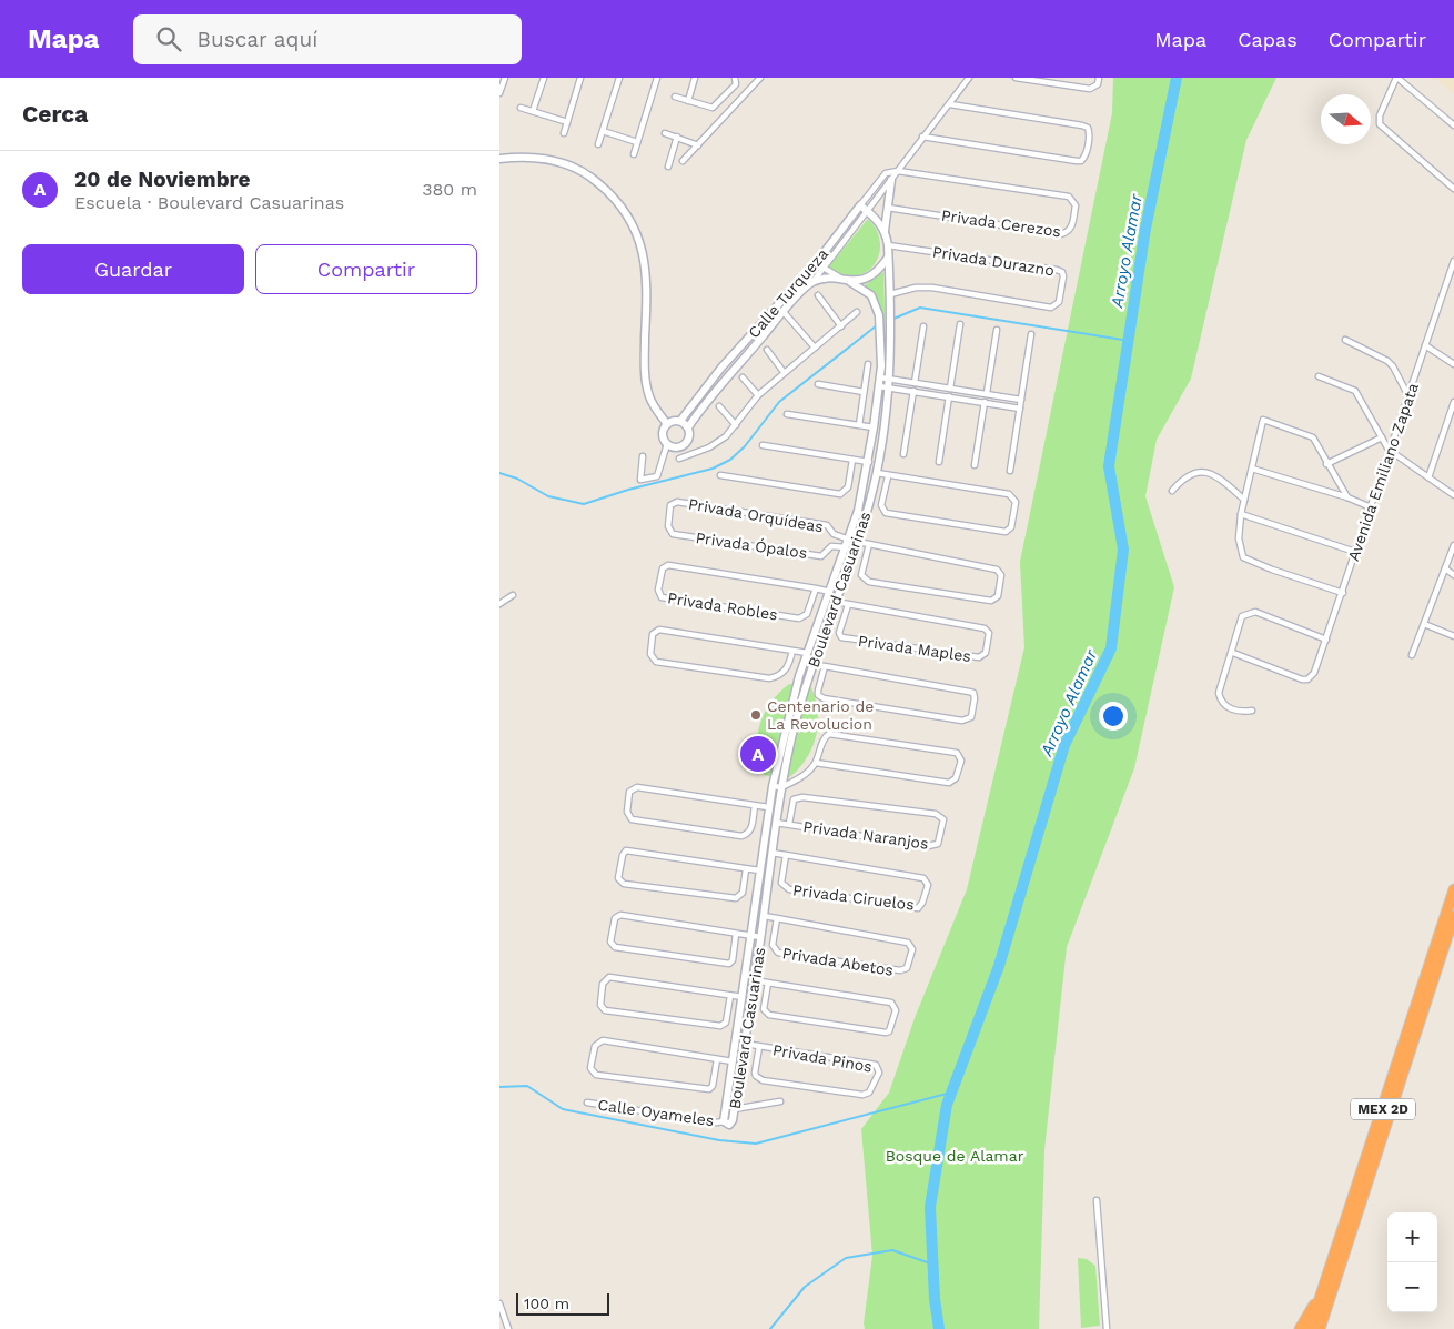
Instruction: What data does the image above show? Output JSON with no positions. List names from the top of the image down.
{
  "streets": {
    "highway": ["MEX 2D"],
    "street": [
      "Privada Cerezos",
      "Privada Durazno",
      "Calle Turqueza",
      "Avenida Emiliano Zapata",
      "Privada Orquídeas",
      "Privada Ópalos",
      "Boulevard Casuarinas",
      "Privada Robles",
      "Privada Maples",
      "Privada Naranjos",
      "Privada Ciruelos",
      "Privada Abetos",
      "Privada Pinos",
      "Calle Oyameles"
    ]
  },
  "crossings": [
    ["Privada Cerezos", "Calle Turqueza"],
    ["Privada Durazno", "Boulevard Casuarinas"],
    ["Calle Turqueza", "Boulevard Casuarinas"],
    ["Privada Orquídeas", "Privada Ópalos"],
    ["Privada Orquídeas", "Boulevard Casuarinas"],
    ["Privada Ópalos", "Boulevard Casuarinas"],
    ["Boulevard Casuarinas", "Privada Robles"],
    ["Boulevard Casuarinas", "Privada Maples"],
    ["Boulevard Casuarinas", "Privada Naranjos"],
    ["Boulevard Casuarinas", "Privada Ciruelos"],
    ["Boulevard Casuarinas", "Privada Abetos"],
    ["Boulevard Casuarinas", "Privada Pinos"],
    ["Boulevard Casuarinas", "Calle Oyameles"]
  ],
  "water": ["Arroyo Alamar"],
  "parks": ["Bosque de Alamar"],
  "places": ["Centenario de La Revolucion"],
  "scale_bar": "100 m",
  "north": "right",
  "page": {
    "header": "Mapa",
    "search": "Buscar aquí",
    "nav": ["Mapa", "Capas", "Compartir"],
    "heading": "Cerca",
    "list": [
      {
        "mark": "A",
        "name": "20 de Noviembre",
        "note": "Escuela · Boulevard Casuarinas",
        "value": "380 m"
      }
    ],
    "buttons": ["Guardar", "Compartir"],
    "pins": "A",
    "map_buttons": ["+", "−"],
    "scale": "100 m"
  }
}
